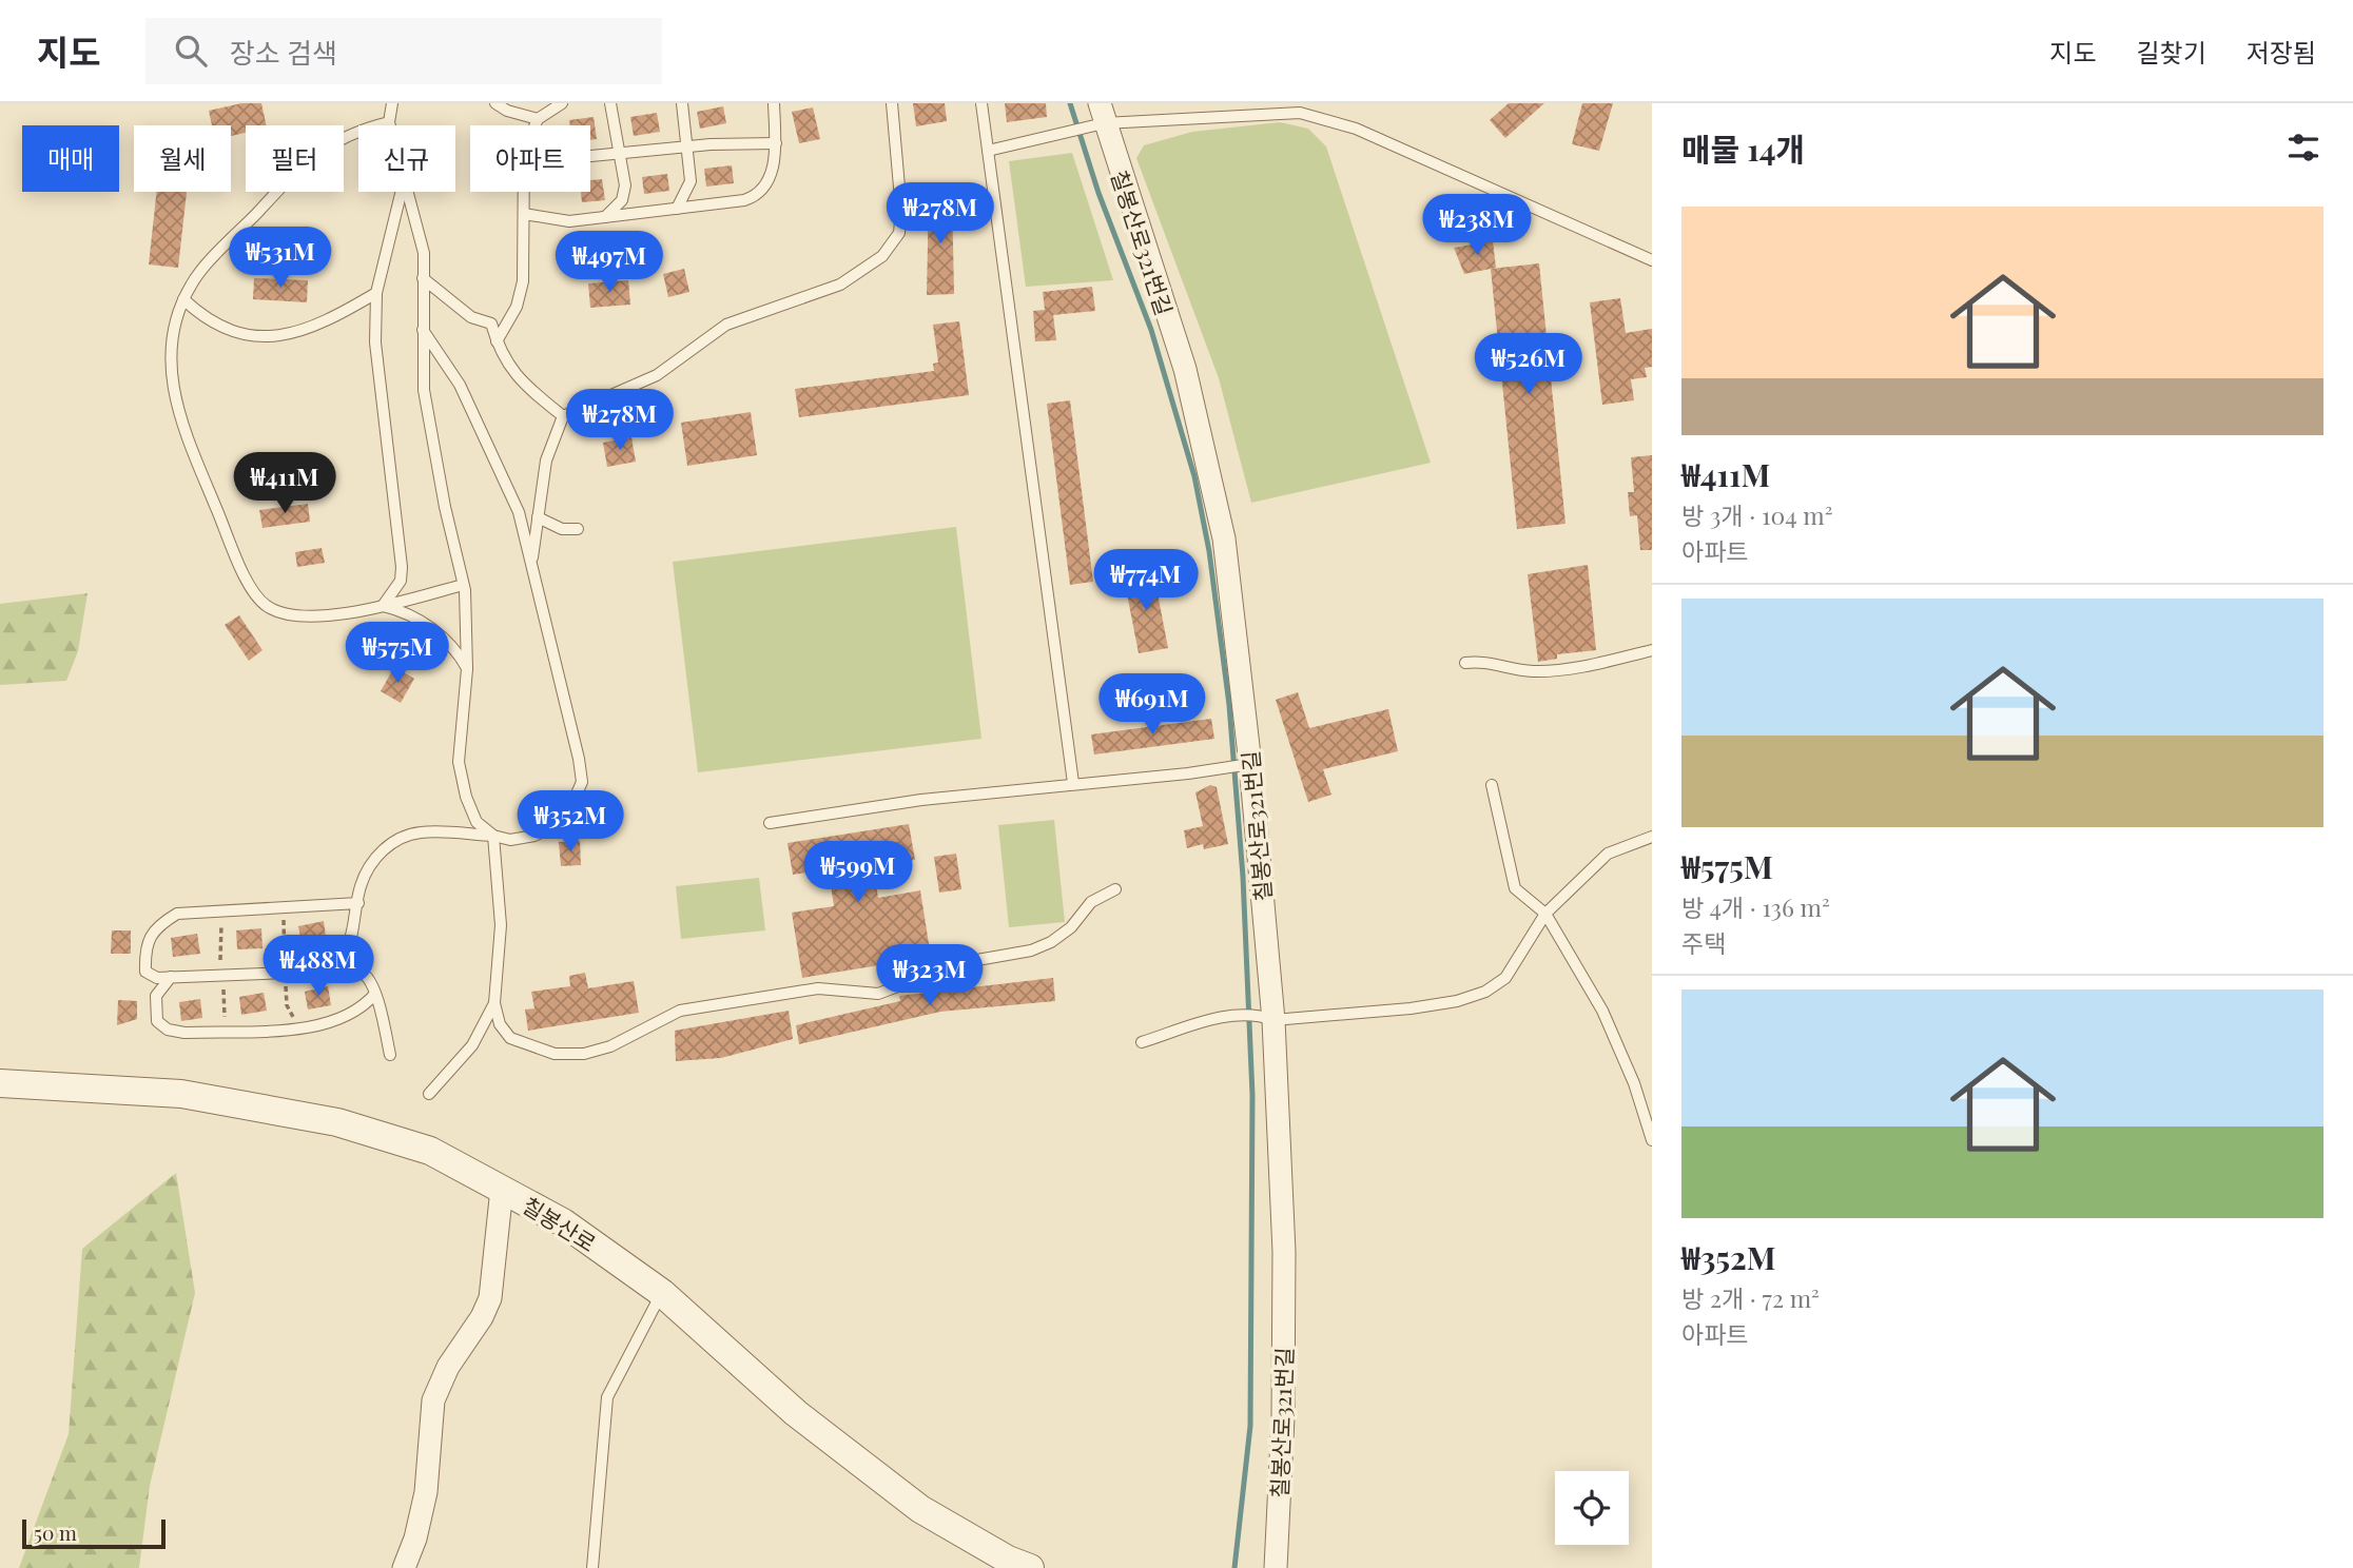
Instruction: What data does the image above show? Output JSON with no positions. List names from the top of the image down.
{
  "streets": {
    "street": ["칠봉산로321번길", "칠봉산로"]
  },
  "scale_bar": "50 m",
  "page": {
    "header": "지도",
    "search": "장소 검색",
    "nav": ["지도", "길찾기", "저장됨"],
    "heading": "매물 14개",
    "chip": [
      "매매",
      "월세",
      "필터",
      "신규",
      "아파트"
    ],
    "price": [
      "₩278M",
      "₩238M",
      "₩531M",
      "₩497M",
      "₩526M",
      "₩278M",
      "₩411M",
      "₩774M",
      "₩575M",
      "₩691M",
      "₩352M",
      "₩599M",
      "₩488M",
      "₩323M"
    ],
    "list": [
      {
        "name": "₩411M",
        "note": "방 3개 · 104 m² · 아파트"
      },
      {
        "name": "₩575M",
        "note": "방 4개 · 136 m² · 주택"
      },
      {
        "name": "₩352M",
        "note": "방 2개 · 72 m² · 아파트"
      }
    ],
    "scale": "50 m"
  }
}
